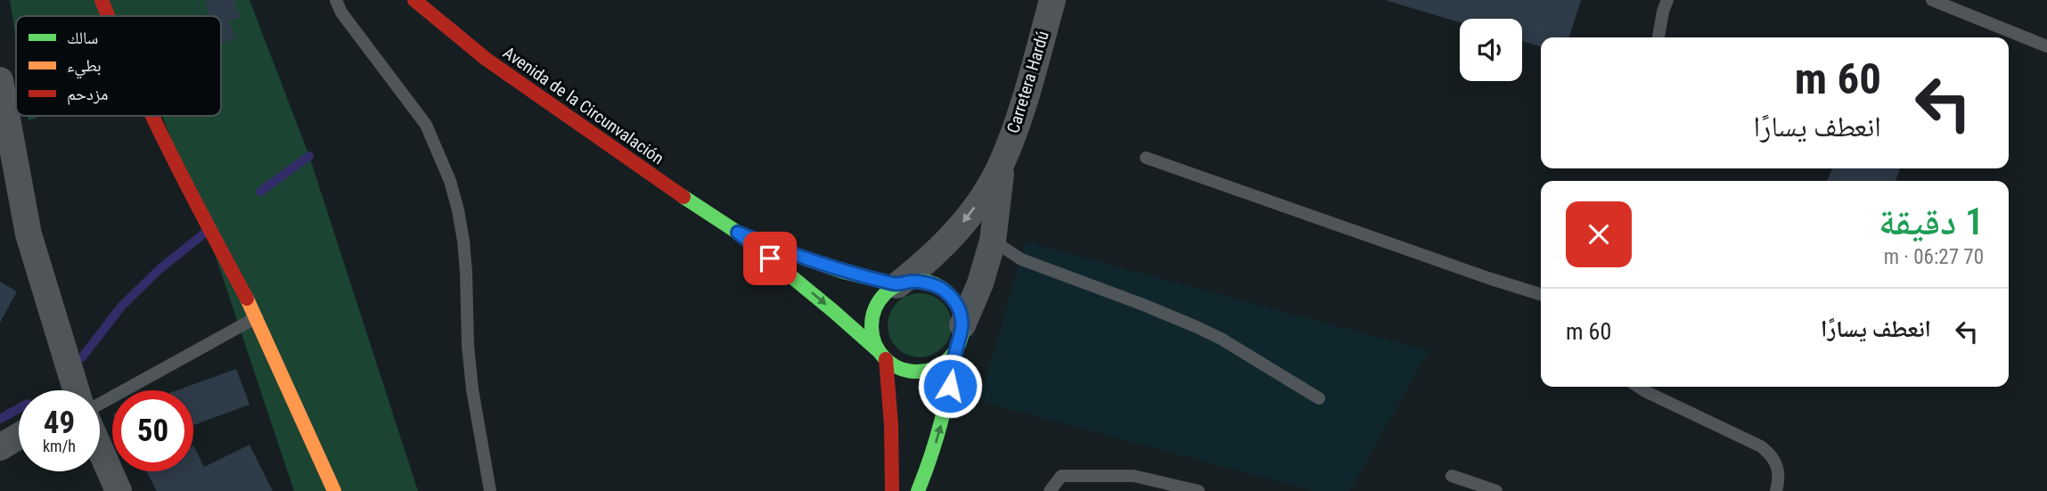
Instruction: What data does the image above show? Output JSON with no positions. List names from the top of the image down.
{
  "streets": {
    "main road": ["Avenida de la Circunvalación"],
    "street": ["Carretera Hardú"]
  },
  "legend": ["سالك", "بطيء", "مزدحم"],
  "page": {
    "turn": ["60 m", "انعطف يسارًا"],
    "heading": ["1 دقيقة", "70 m · 06:27"],
    "list": [
      {
        "name": "انعطف يسارًا",
        "value": "60 m"
      }
    ],
    "speed": "49 km/h",
    "limit": "50"
  }
}
